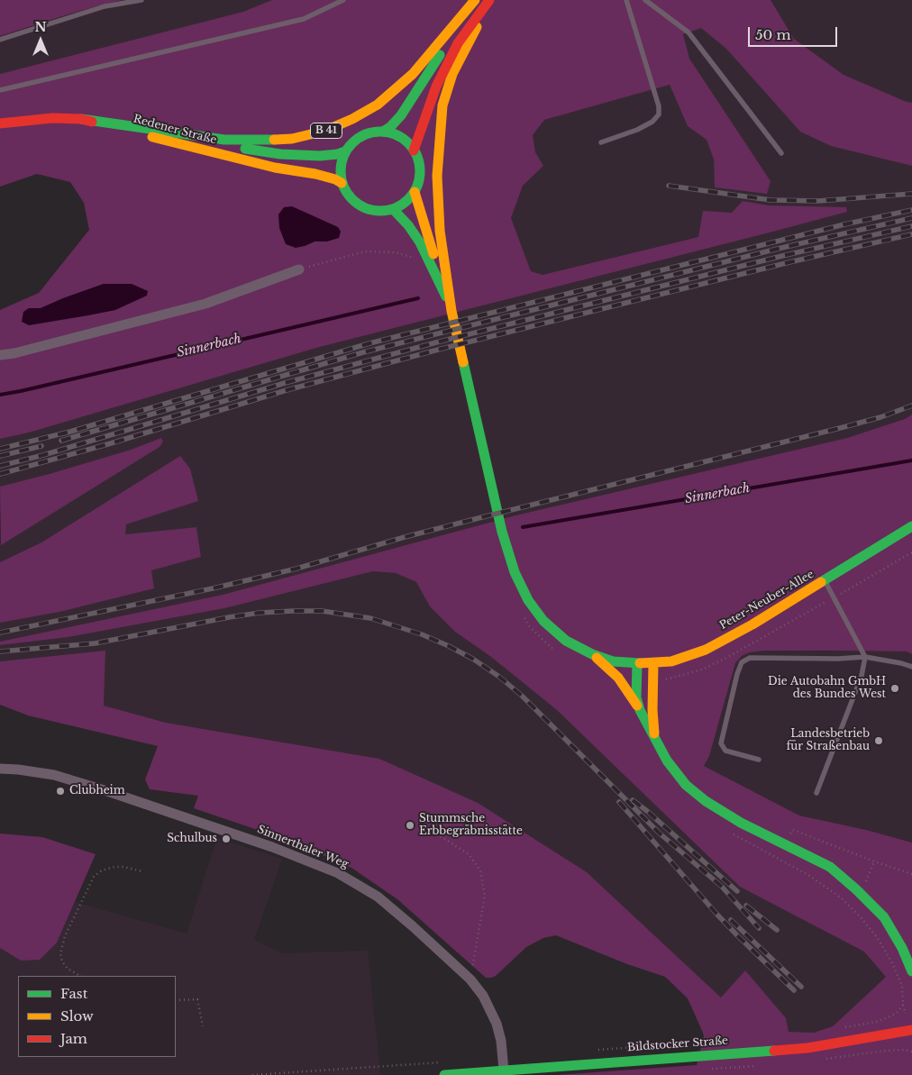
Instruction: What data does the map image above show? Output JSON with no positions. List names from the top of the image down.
{
  "streets": {
    "main road": [
      "Redener Straße",
      "B 41",
      "Peter-Neuber-Allee",
      "Bildstocker Straße"
    ],
    "street": ["Sinnerthaler Weg"]
  },
  "crossings": [
    ["Redener Straße", "B 41"],
    ["Sinnerthaler Weg", "Bildstocker Straße"]
  ],
  "water": ["Sinnerbach"],
  "places": [
    "Die Autobahn GmbH des Bundes West",
    "Landesbetrieb für Straßenbau",
    "Clubheim",
    "Stummsche Erbbegräbnisstätte",
    "Schulbus"
  ],
  "legend": ["Fast", "Slow", "Jam"],
  "scale_bar": "50 m",
  "north": "top"
}
